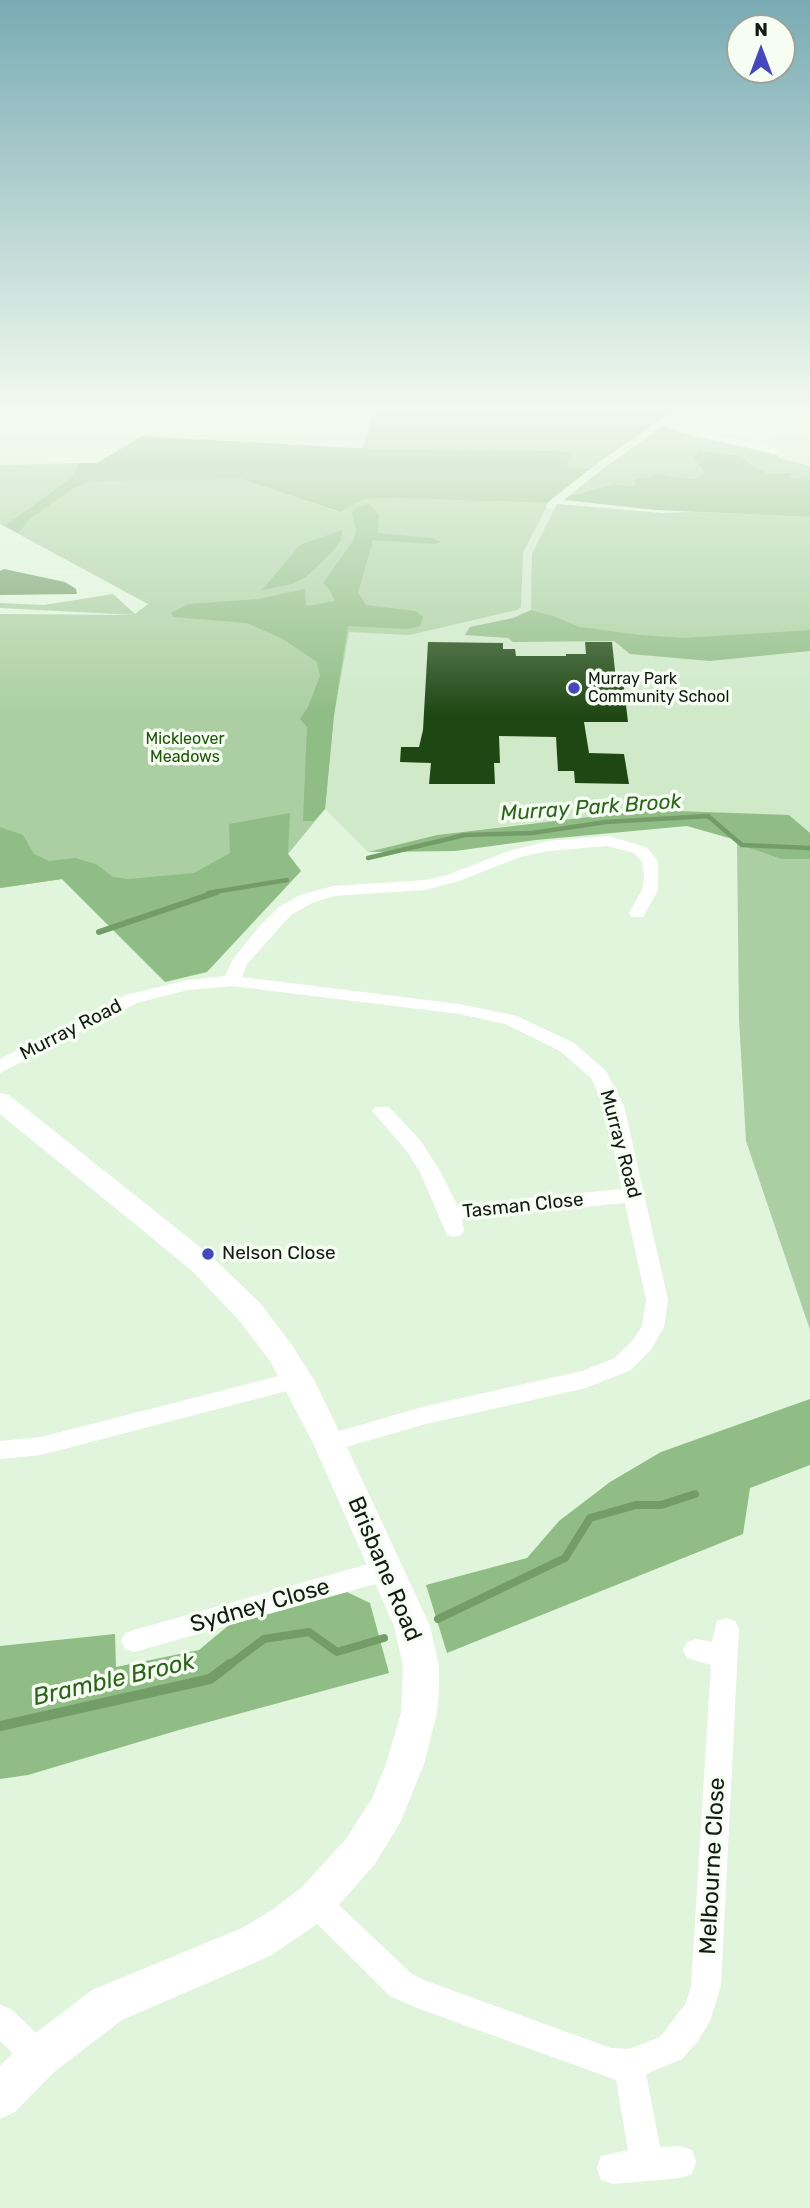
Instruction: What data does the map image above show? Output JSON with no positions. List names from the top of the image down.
{
  "streets": {
    "street": [
      "Murray Road",
      "Tasman Close",
      "Brisbane Road",
      "Sydney Close",
      "Melbourne Close"
    ]
  },
  "crossings": [
    ["Murray Road", "Tasman Close"],
    ["Murray Road", "Brisbane Road"],
    ["Brisbane Road", "Sydney Close"]
  ],
  "water": ["Murray Park Brook", "Bramble Brook"],
  "parks": ["Mickleover Meadows"],
  "places": ["Murray Park Community School", "Nelson Close"],
  "north": "top"
}
